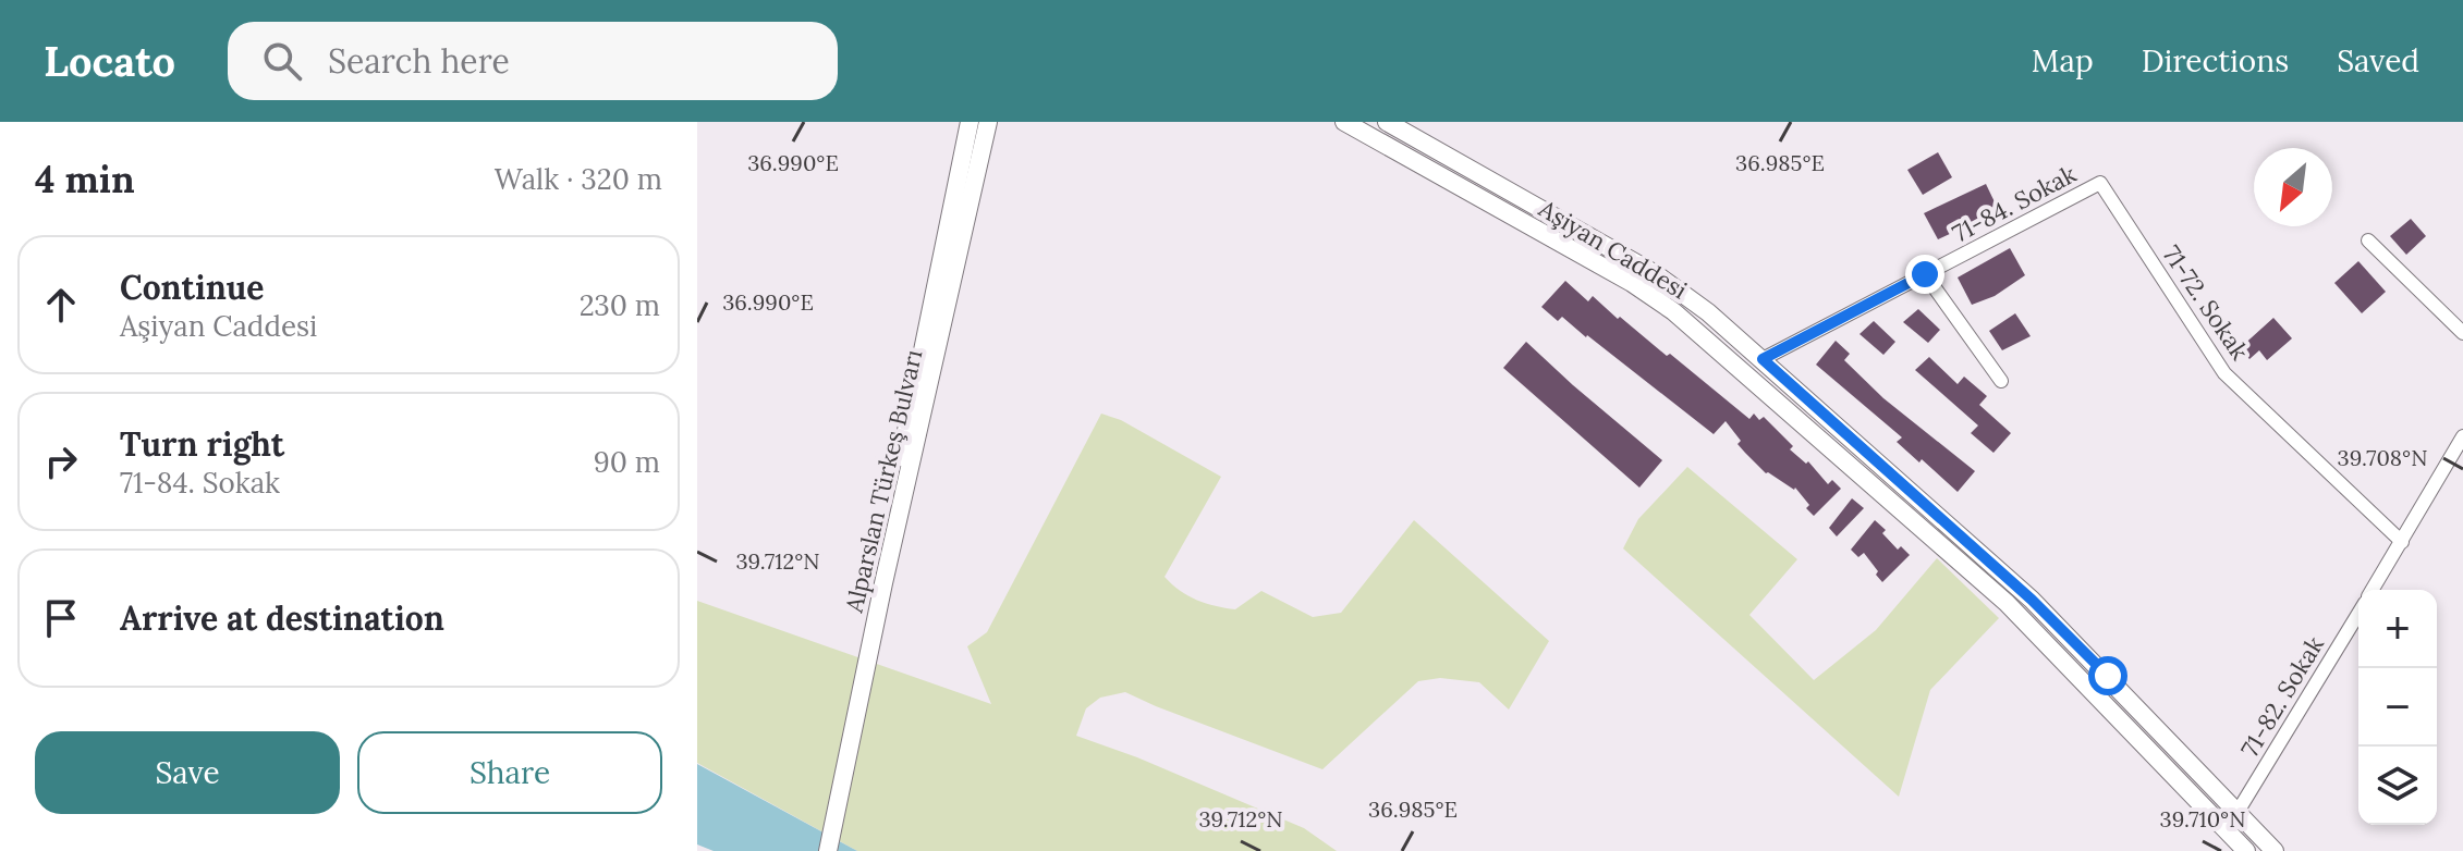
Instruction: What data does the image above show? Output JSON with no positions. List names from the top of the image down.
{
  "streets": {
    "street": [
      "71-84. Sokak",
      "Aşiyan Caddesi",
      "71-72. Sokak",
      "Alparslan Türkeş Bulvarı",
      "71-82. Sokak"
    ]
  },
  "crossings": [
    ["71-84. Sokak", "Aşiyan Caddesi"],
    ["71-84. Sokak", "71-72. Sokak"],
    ["Aşiyan Caddesi", "71-82. Sokak"]
  ],
  "north": "bottom left",
  "page": {
    "header": "Locato",
    "search": "Search here",
    "nav": ["Map", "Directions", "Saved"],
    "heading": ["4 min", "Walk · 320 m"],
    "list": [
      ["Continue", "Aşiyan Caddesi", "230 m"],
      ["Turn right", "71-84. Sokak", "90 m"],
      "Arrive at destination"
    ],
    "map_buttons": ["+", "−"],
    "buttons": ["Save", "Share"]
  },
  "coordinates": [
    "36.990°E",
    "36.985°E",
    "39.708°N",
    "39.712°N",
    "39.710°N"
  ]
}
